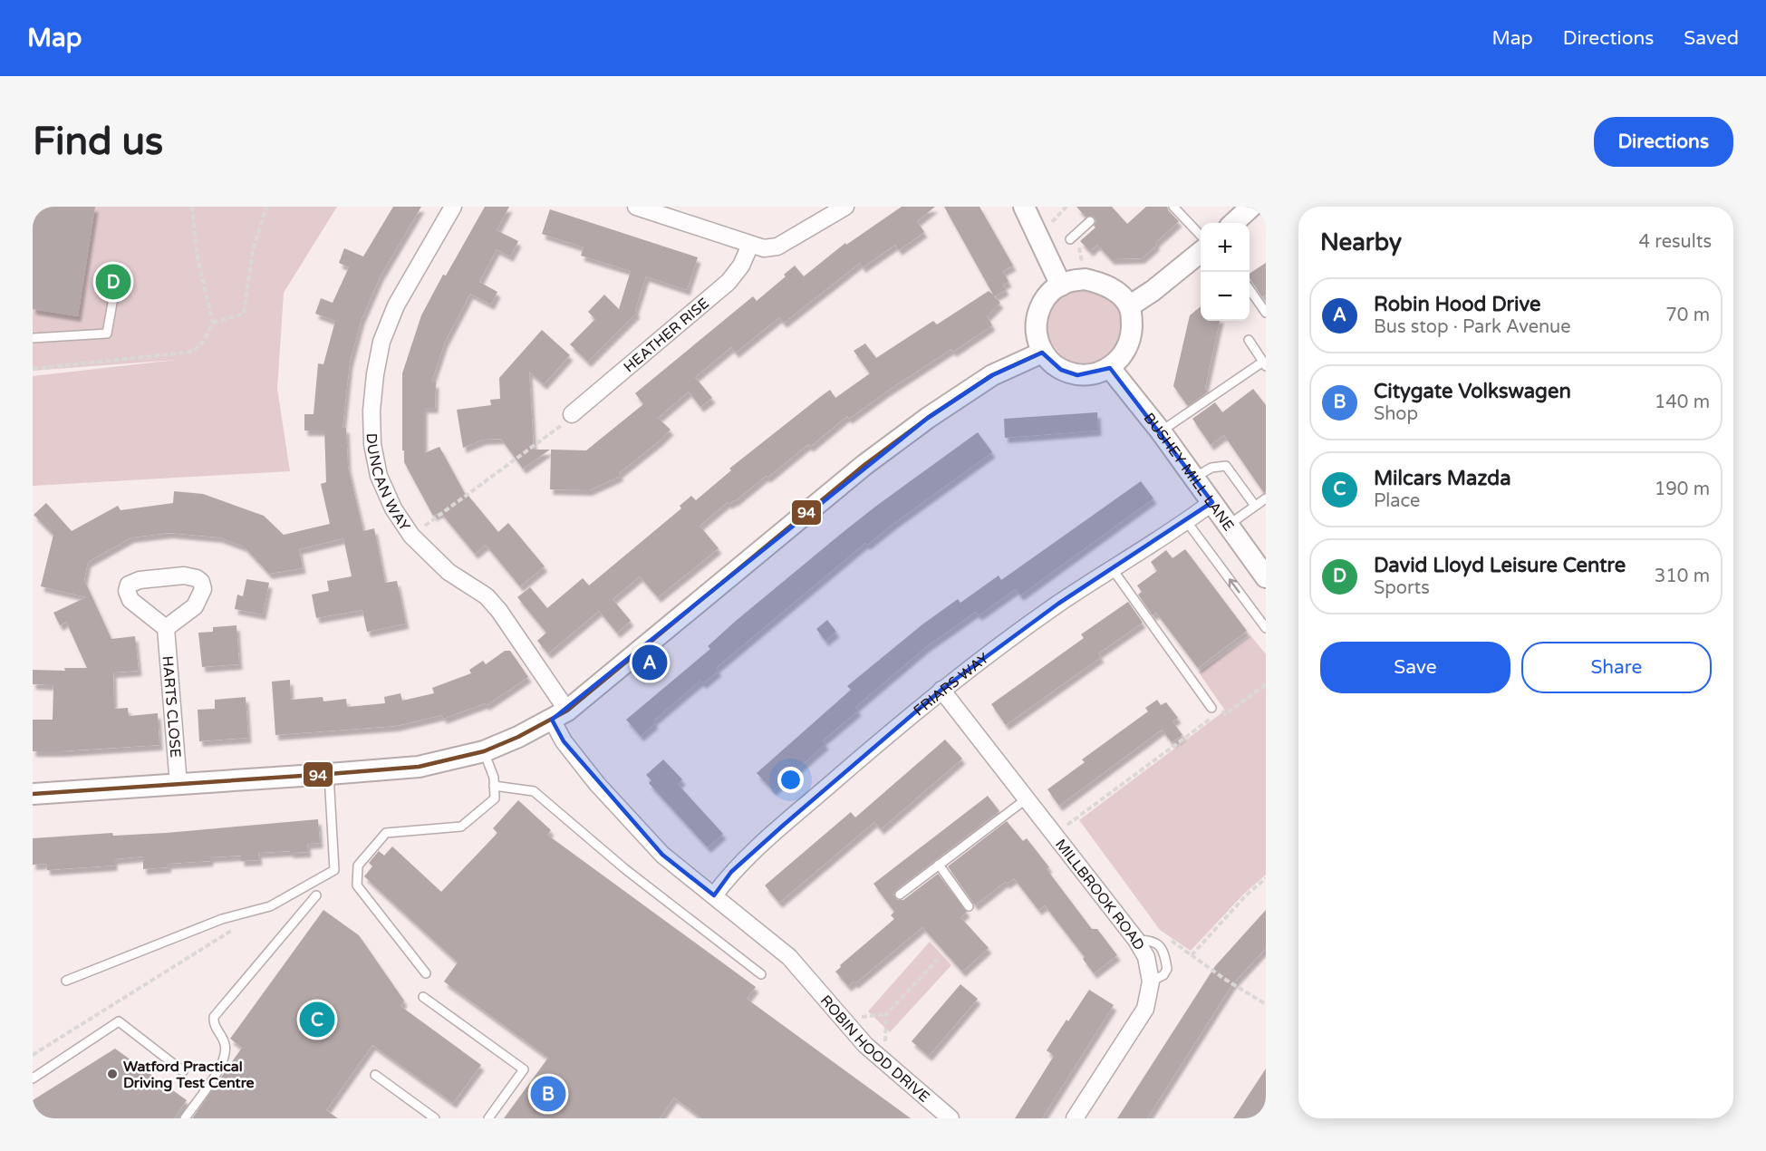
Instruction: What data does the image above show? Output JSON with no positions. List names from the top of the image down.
{
  "streets": {
    "street": [
      "HEATHER RISE",
      "BUSHEY MILL LANE",
      "DUNCAN WAY",
      "FRIARS WAY",
      "HARTS CLOSE",
      "MILLBROOK ROAD",
      "ROBIN HOOD DRIVE"
    ]
  },
  "crossings": [
    ["BUSHEY MILL LANE", "FRIARS WAY"],
    ["DUNCAN WAY", "ROBIN HOOD DRIVE"],
    ["FRIARS WAY", "MILLBROOK ROAD"],
    ["FRIARS WAY", "ROBIN HOOD DRIVE"]
  ],
  "places": ["Watford Practical Driving Test Centre"],
  "lines": ["transit line 94"],
  "page": {
    "header": "Map",
    "nav": ["Map", "Directions", "Saved"],
    "buttons": [
      "Directions",
      ["Save", "Share"]
    ],
    "title": "Find us",
    "heading": ["Nearby", "4 results"],
    "map_buttons": ["+", "−"],
    "pins": [
      "D",
      "A",
      "C",
      "B"
    ],
    "list": [
      {
        "mark": "A",
        "name": "Robin Hood Drive",
        "note": "Bus stop · Park Avenue",
        "value": "70 m"
      },
      {
        "mark": "B",
        "name": "Citygate Volkswagen",
        "note": "Shop",
        "value": "140 m"
      },
      {
        "mark": "C",
        "name": "Milcars Mazda",
        "note": "Place",
        "value": "190 m"
      },
      {
        "mark": "D",
        "name": "David Lloyd Leisure Centre",
        "note": "Sports",
        "value": "310 m"
      }
    ]
  }
}
